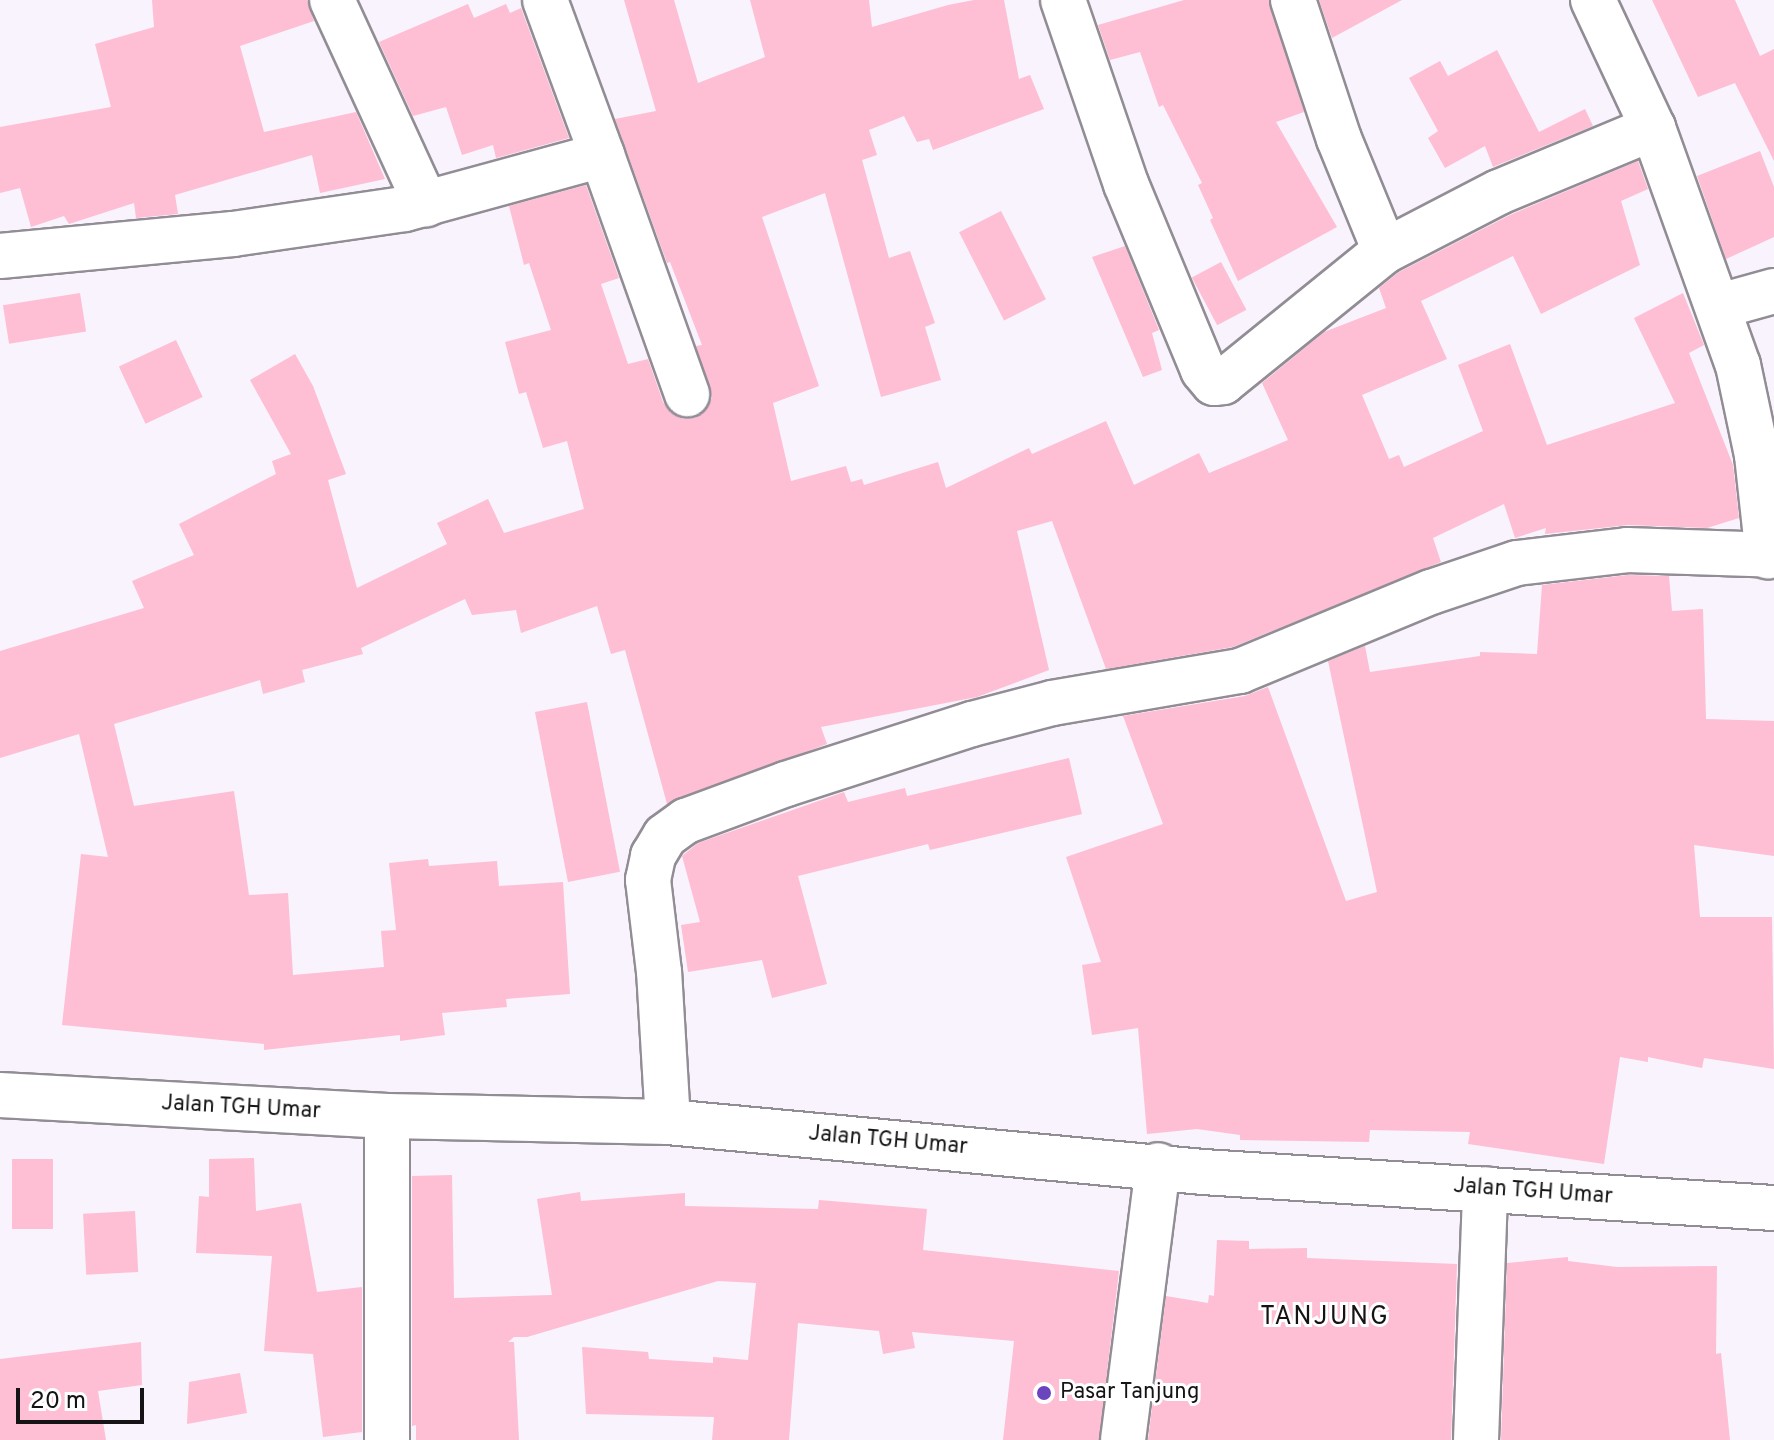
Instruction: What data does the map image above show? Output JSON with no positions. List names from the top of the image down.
{
  "streets": {
    "street": ["Jalan TGH Umar"]
  },
  "districts": ["TANJUNG"],
  "places": ["Pasar Tanjung"],
  "scale_bar": "20 m"
}
